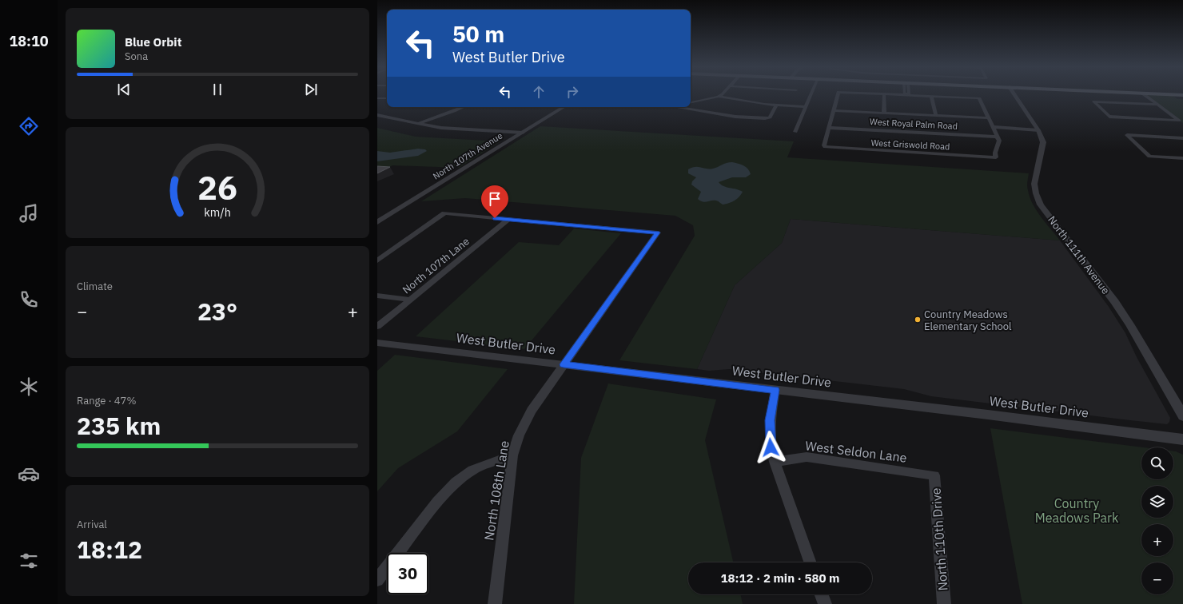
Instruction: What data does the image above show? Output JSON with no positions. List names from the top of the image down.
{
  "streets": {
    "street": [
      "West Royal Palm Road",
      "West Griswold Road",
      "North 107th Avenue",
      "North 111th Avenue",
      "North 107th Lane",
      "West Butler Drive",
      "West Seldon Lane",
      "North 108th Lane",
      "North 110th Drive"
    ]
  },
  "crossings": [
    ["West Royal Palm Road", "West Griswold Road"],
    ["North 107th Lane", "North 108th Lane"],
    ["West Butler Drive", "North 108th Lane"],
    ["West Seldon Lane", "North 110th Drive"]
  ],
  "parks": ["Country Meadows Park"],
  "places": ["Country Meadows Elementary School"],
  "page": {
    "tabs": "18:10",
    "turn": ["50 m", "West Butler Drive"],
    "song": ["Blue Orbit", "Sona"],
    "tile": [
      "Climate",
      ["Range · 47%", "235 km"],
      ["Arrival", "18:12"]
    ],
    "heat": ["−", "23°", "+"],
    "map_buttons": ["+", "−"],
    "limit": "30",
    "trip": "18:12 · 2 min · 580 m",
    "gauge": ["26", "km/h"]
  }
}
